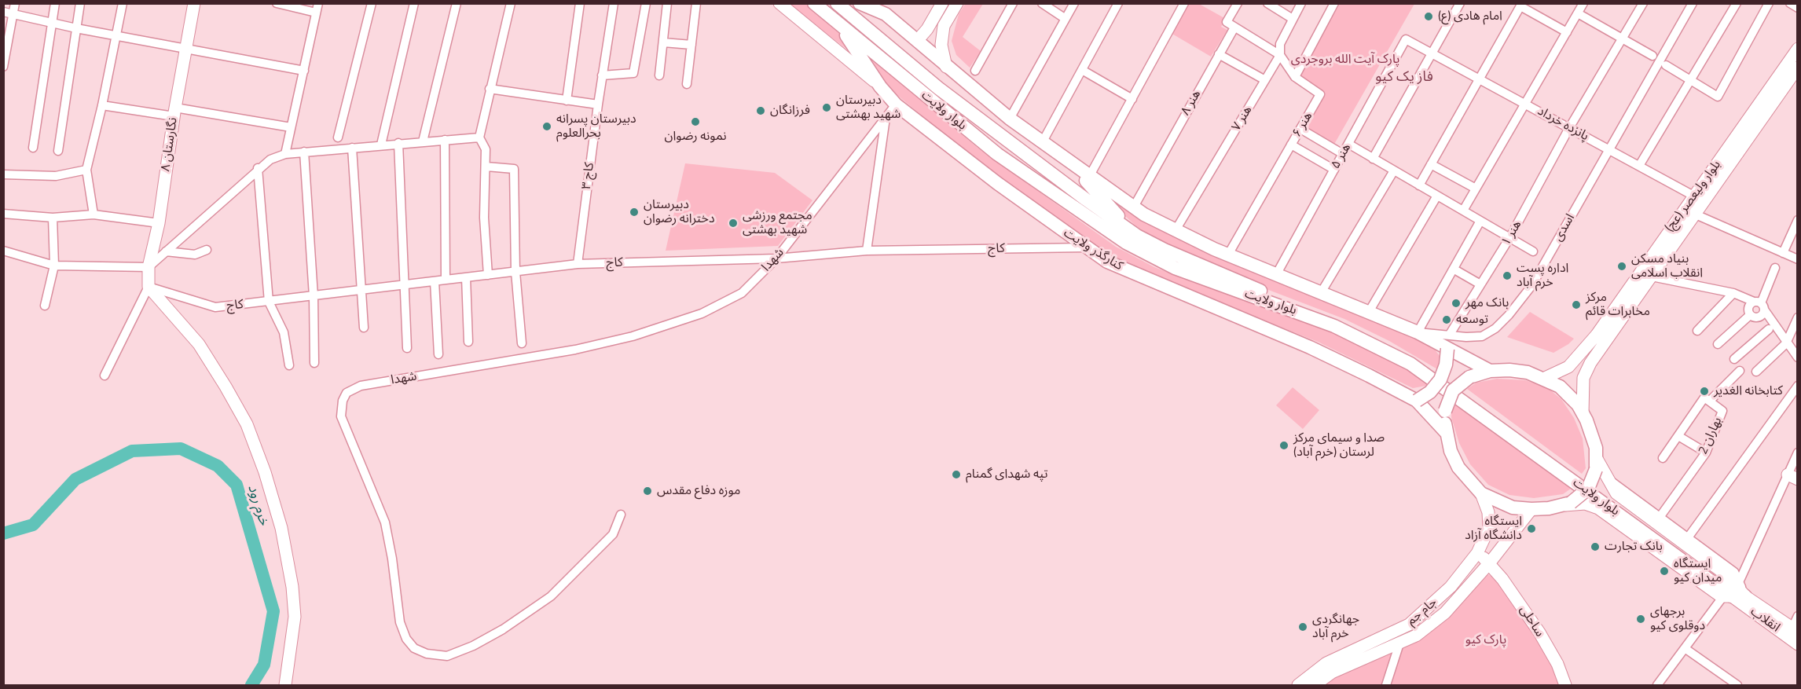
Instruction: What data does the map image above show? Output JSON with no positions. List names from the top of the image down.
{
  "streets": {
    "main road": [
      "بلوار ولایت",
      "نگارستان ۸",
      "بلوار ولیعصر (عج)",
      "کنارگذر ولایت",
      "جام جم",
      "انقلاب",
      "ساحلی"
    ],
    "street": [
      "هنر ۸",
      "هنر ۷",
      "پانزده خرداد",
      "هنر ۶",
      "هنر ۵",
      "کاج ۳",
      "اسدی",
      "هنر ۱",
      "کاج",
      "شهدا",
      "بهاران 2"
    ]
  },
  "crossings": [
    ["بلوار ولایت", "انقلاب"],
    ["پانزده خرداد", "هنر ۵"],
    ["پانزده خرداد", "بلوار ولیعصر (عج)"],
    ["پانزده خرداد", "اسدی"],
    ["پانزده خرداد", "هنر ۱"],
    ["نگارستان ۸", "کاج"],
    ["کاج ۳", "کاج"],
    ["بلوار ولیعصر (عج)", "کنارگذر ولایت"],
    ["بلوار ولیعصر (عج)", "جام جم"],
    ["بلوار ولیعصر (عج)", "انقلاب"],
    ["اسدی", "هنر ۱"],
    ["کاج", "کنارگذر ولایت"],
    ["کاج", "شهدا"],
    ["کنارگذر ولایت", "شهدا"],
    ["کنارگذر ولایت", "جام جم"],
    ["کنارگذر ولایت", "انقلاب"],
    ["جام جم", "انقلاب"],
    ["جام جم", "ساحلی"]
  ],
  "districts": ["فاز یک کیو"],
  "water": ["خرم رود"],
  "parks": ["پارک آیت الله بروجردی", "پارک کیو"],
  "places": [
    "امام هادی (ع)",
    "دبیرستان شهید بهشتی",
    "فرزانگان",
    "نمونه رضوان",
    "دبیرستان پسرانه بحرالعلوم",
    "دبیرستان دخترانه رضوان",
    "مجتمع ورزشی شهید بهشتی",
    "بنیاد مسکن انقلاب اسلامی",
    "اداره پست خرم آباد",
    "بانک مهر",
    "مرکز مخابرات قائم",
    "توسعه",
    "کتابخانه الغدیر",
    "صدا و سیمای مرکز لرستان (خرم آباد)",
    "تپه شهدای گمنام",
    "موزه دفاع مقدس",
    "ایستگاه دانشگاه آزاد",
    "بانک تجارت",
    "ایستگاه میدان کیو",
    "برجهای دوقلوی کیو",
    "جهانگردى خرم آباد"
  ]
}
